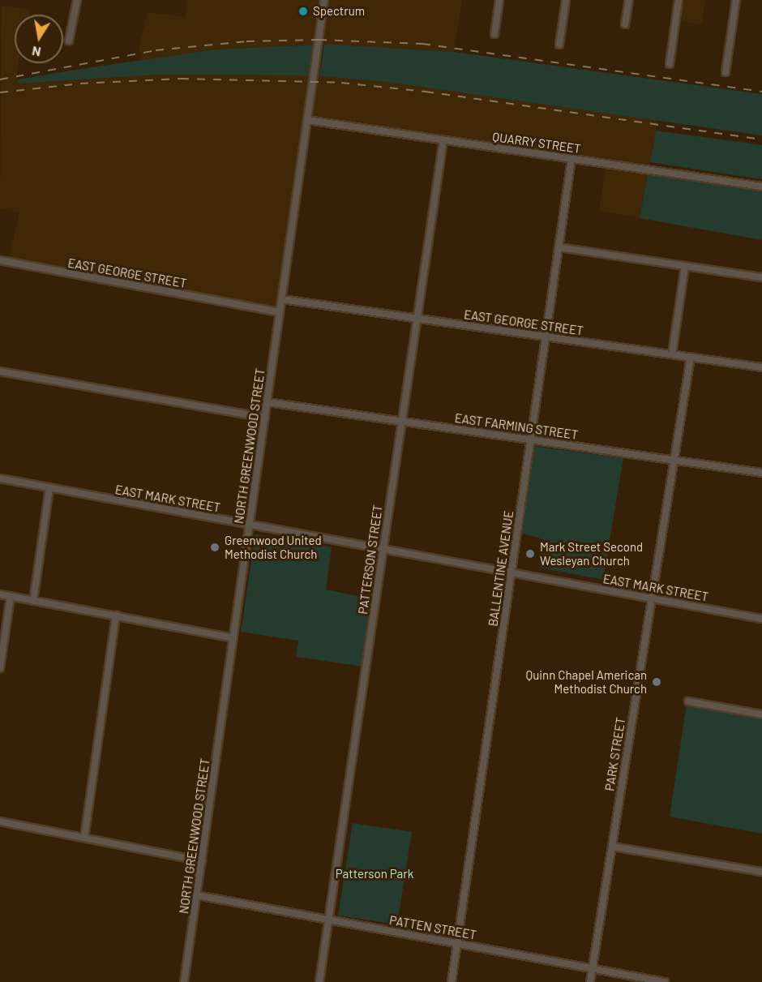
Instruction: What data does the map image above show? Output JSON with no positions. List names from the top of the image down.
{
  "streets": {
    "street": [
      "QUARRY STREET",
      "EAST GEORGE STREET",
      "EAST FARMING STREET",
      "NORTH GREENWOOD STREET",
      "EAST MARK STREET",
      "PATTERSON STREET",
      "BALLENTINE AVENUE",
      "PARK STREET",
      "PATTEN STREET"
    ]
  },
  "crossings": [
    ["QUARRY STREET", "NORTH GREENWOOD STREET"],
    ["QUARRY STREET", "PATTERSON STREET"],
    ["QUARRY STREET", "BALLENTINE AVENUE"],
    ["EAST GEORGE STREET", "NORTH GREENWOOD STREET"],
    ["EAST GEORGE STREET", "PATTERSON STREET"],
    ["EAST GEORGE STREET", "BALLENTINE AVENUE"],
    ["EAST GEORGE STREET", "PARK STREET"],
    ["EAST FARMING STREET", "NORTH GREENWOOD STREET"],
    ["EAST FARMING STREET", "PATTERSON STREET"],
    ["EAST FARMING STREET", "BALLENTINE AVENUE"],
    ["EAST FARMING STREET", "PARK STREET"],
    ["NORTH GREENWOOD STREET", "EAST MARK STREET"],
    ["NORTH GREENWOOD STREET", "PATTEN STREET"],
    ["EAST MARK STREET", "PATTERSON STREET"],
    ["EAST MARK STREET", "BALLENTINE AVENUE"],
    ["EAST MARK STREET", "PARK STREET"],
    ["PATTERSON STREET", "PATTEN STREET"],
    ["BALLENTINE AVENUE", "PATTEN STREET"],
    ["PARK STREET", "PATTEN STREET"]
  ],
  "parks": ["Patterson Park"],
  "places": [
    "Spectrum",
    "Greenwood United Methodist Church",
    "Mark Street Second Wesleyan Church",
    "Quinn Chapel American Methodist Church"
  ],
  "north": "bottom"
}
